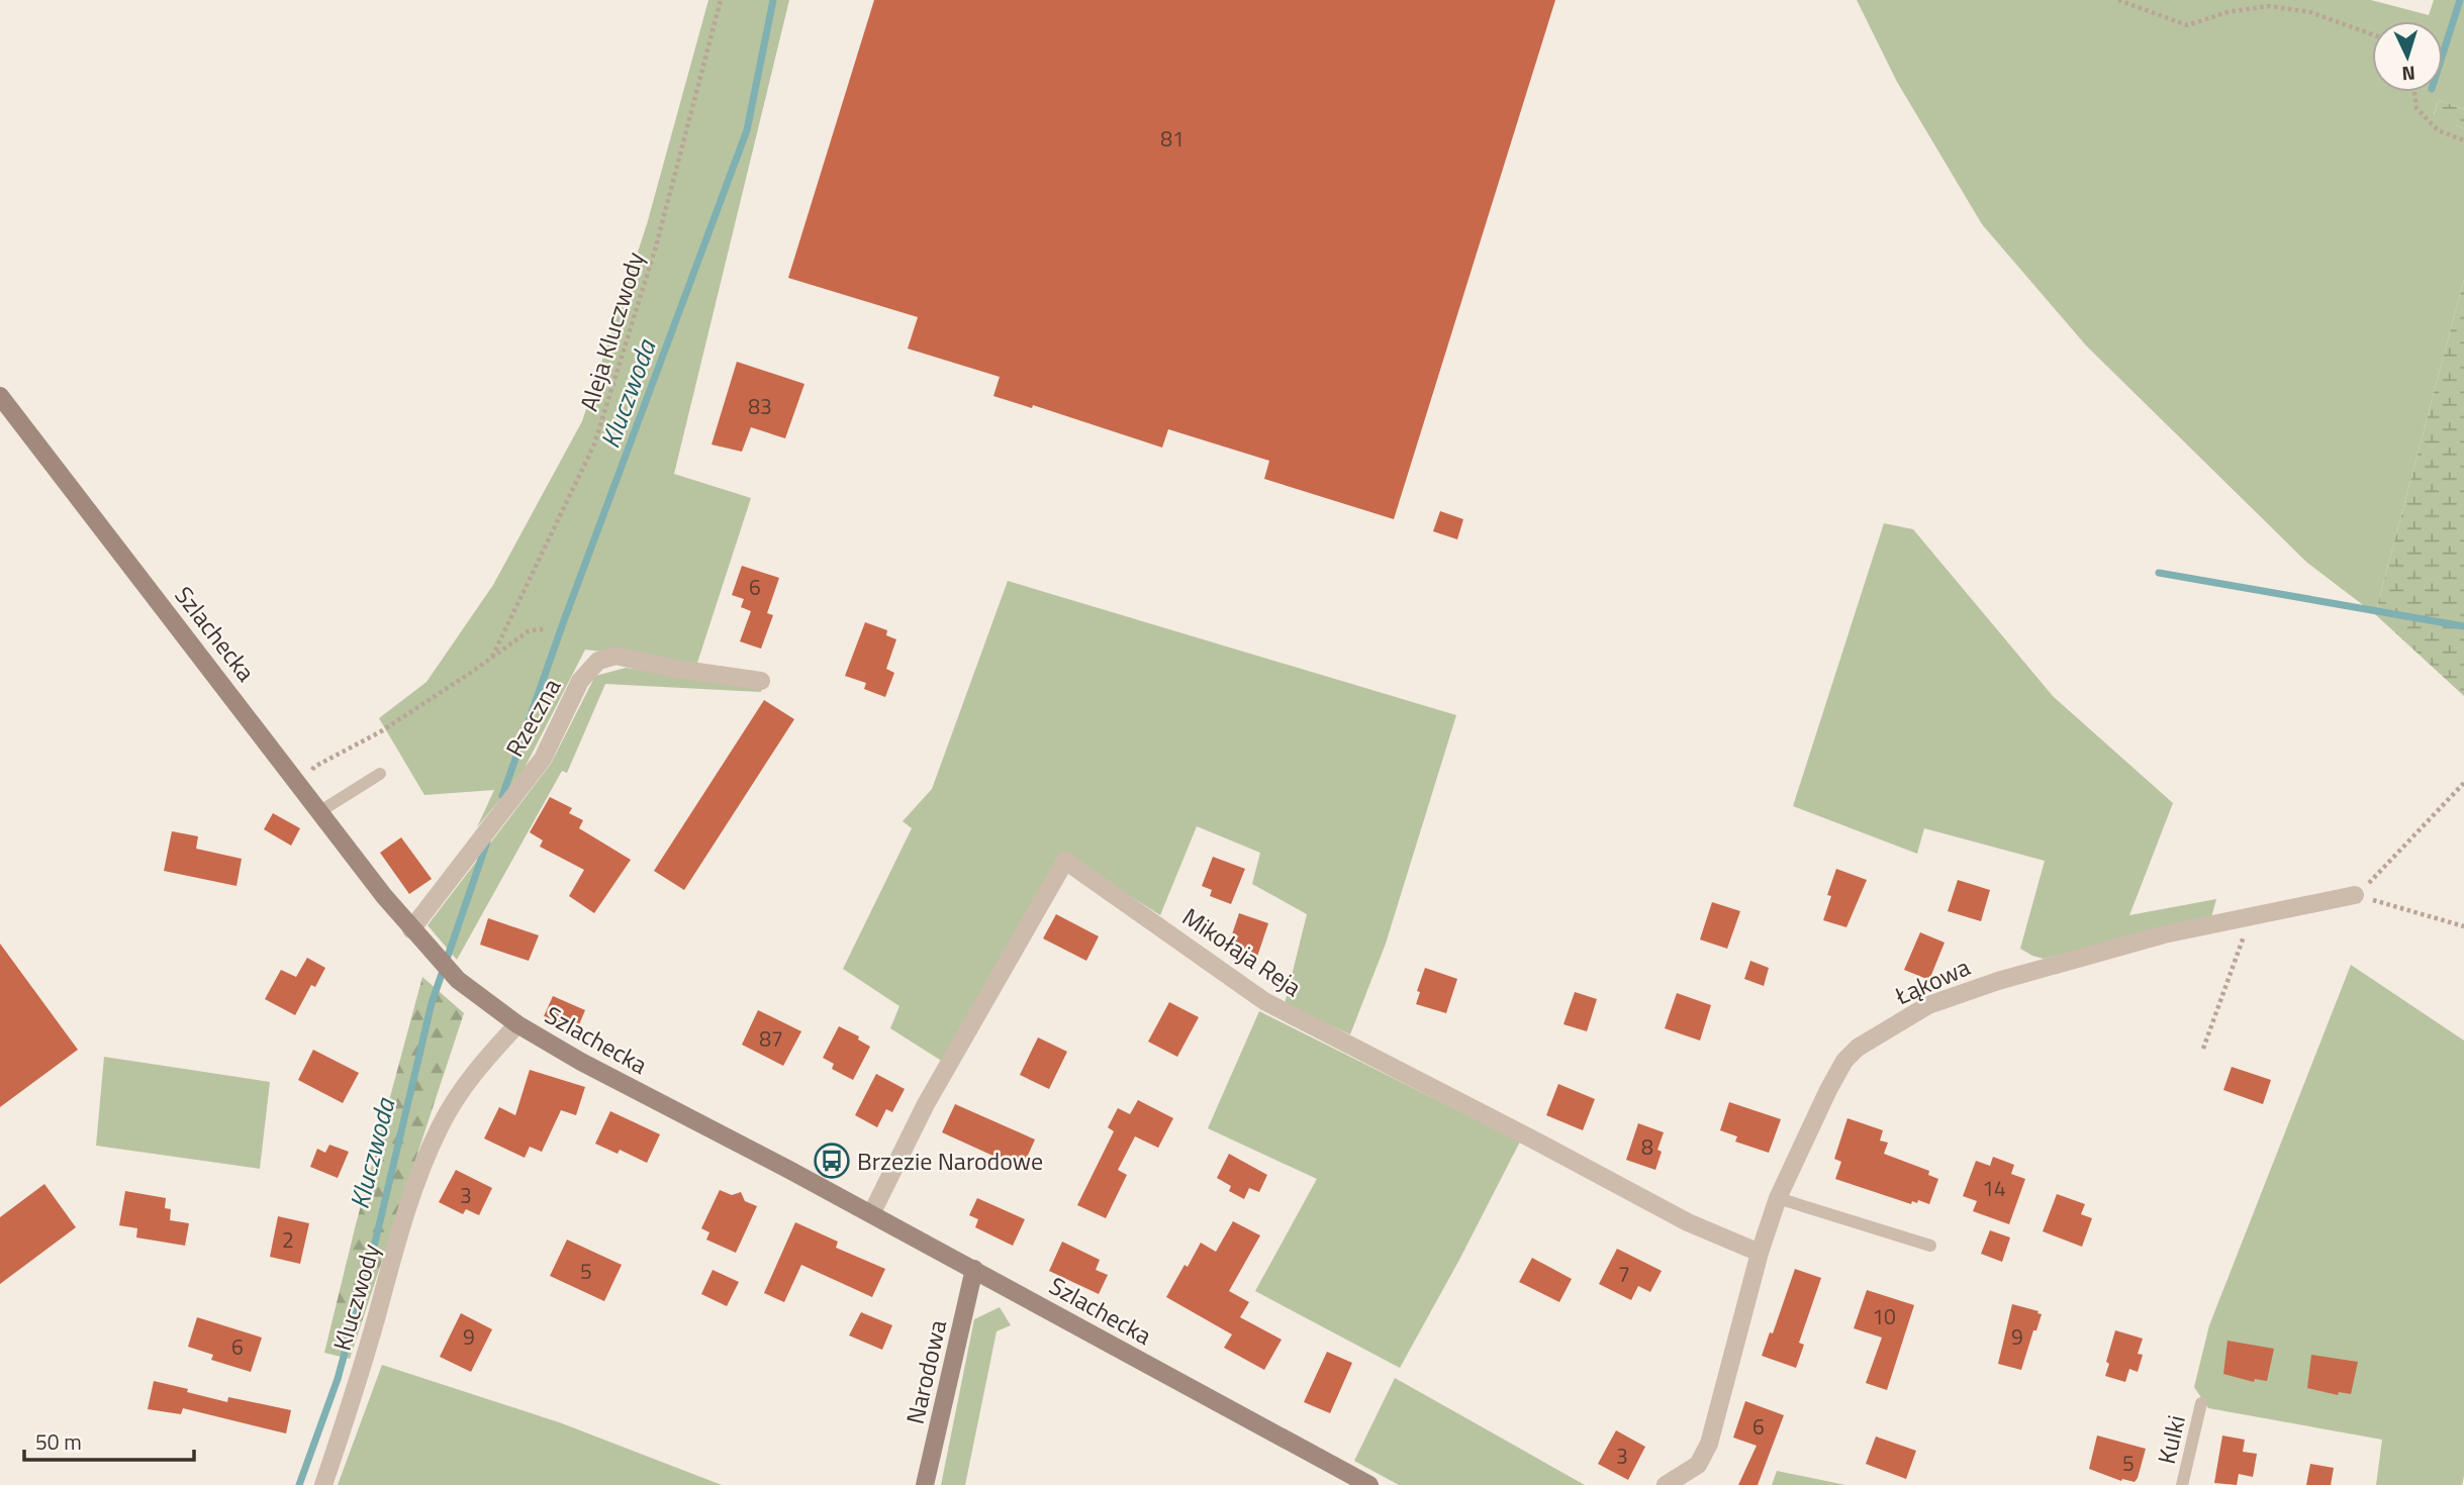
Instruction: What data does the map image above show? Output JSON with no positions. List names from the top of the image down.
{
  "streets": {
    "street": [
      "Szlachecka",
      "Rzeczna",
      "Mikołaja Reja",
      "Łąkowa",
      "Kluczwody",
      "Narodowa"
    ],
    "lane": ["Kulki"],
    "path": ["Aleja Kluczwody"]
  },
  "crossings": [
    ["Szlachecka", "Rzeczna"],
    ["Szlachecka", "Mikołaja Reja"],
    ["Szlachecka", "Kluczwody"],
    ["Szlachecka", "Narodowa"],
    ["Mikołaja Reja", "Łąkowa"]
  ],
  "water": ["Kluczwoda"],
  "places": {
    "bus stop": ["Brzezie Narodowe"]
  },
  "house_numbers": [
    "81",
    "83",
    "6",
    "87",
    "8",
    "14",
    "3",
    "2",
    "5",
    "7",
    "10",
    "9",
    "9",
    "6",
    "6",
    "3",
    "5"
  ],
  "scale_bar": "50 m",
  "north": "bottom"
}
